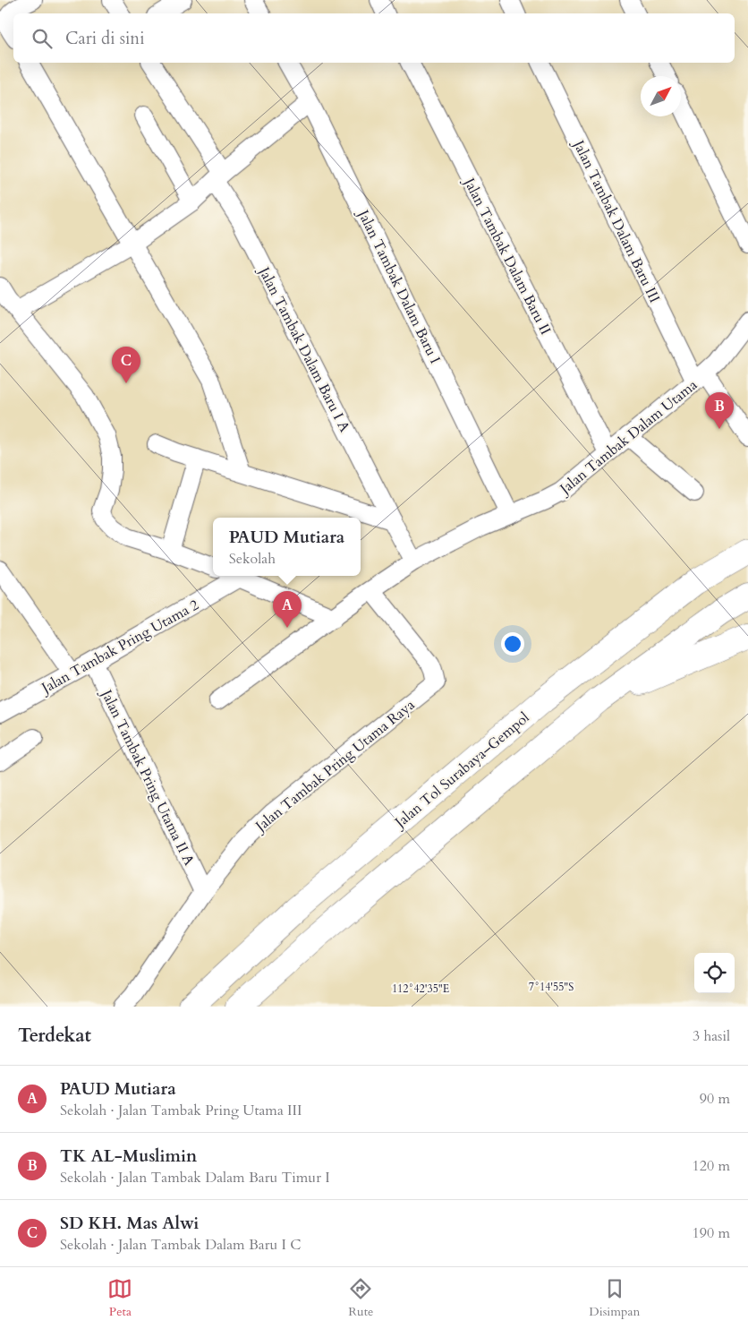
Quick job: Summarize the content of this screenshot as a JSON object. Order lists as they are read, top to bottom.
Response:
{
  "streets": {
    "highway": ["Jalan Tol Surabaya–Gempol"],
    "street": [
      "Jalan Tambak Dalam Baru III",
      "Jalan Tambak Dalam Baru II",
      "Jalan Tambak Dalam Baru I",
      "Jalan Tambak Dalam Baru I A",
      "Jalan Tambak Dalam Utama",
      "Jalan Tambak Pring Utama 2",
      "Jalan Tambak Pring Utama Raya",
      "Jalan Tambak Pring Utama II A"
    ]
  },
  "crossings": [
    ["Jalan Tambak Dalam Baru III", "Jalan Tambak Dalam Utama"],
    ["Jalan Tambak Dalam Baru II", "Jalan Tambak Dalam Utama"],
    ["Jalan Tambak Dalam Baru I", "Jalan Tambak Dalam Utama"],
    ["Jalan Tambak Dalam Baru I A", "Jalan Tambak Dalam Utama"],
    ["Jalan Tambak Dalam Utama", "Jalan Tambak Pring Utama Raya"],
    ["Jalan Tambak Pring Utama 2", "Jalan Tambak Pring Utama II A"],
    ["Jalan Tambak Pring Utama Raya", "Jalan Tambak Pring Utama II A"]
  ],
  "north": "top right",
  "page": {
    "search": "Cari di sini",
    "pins": ["C", "B", "A"],
    "popup": ["PAUD Mutiara", "Sekolah"],
    "heading": ["Terdekat", "3 hasil"],
    "list": [
      {
        "mark": "A",
        "name": "PAUD Mutiara",
        "note": "Sekolah · Jalan Tambak Pring Utama III",
        "value": "90 m"
      },
      {
        "mark": "B",
        "name": "TK AL-Muslimin",
        "note": "Sekolah · Jalan Tambak Dalam Baru Timur I",
        "value": "120 m"
      },
      {
        "mark": "C",
        "name": "SD KH. Mas Alwi",
        "note": "Sekolah · Jalan Tambak Dalam Baru I C",
        "value": "190 m"
      }
    ],
    "nav": ["Peta", "Rute", "Disimpan"]
  },
  "coordinates": ["7°14'55\"S", "112°42'35\"E"]
}
